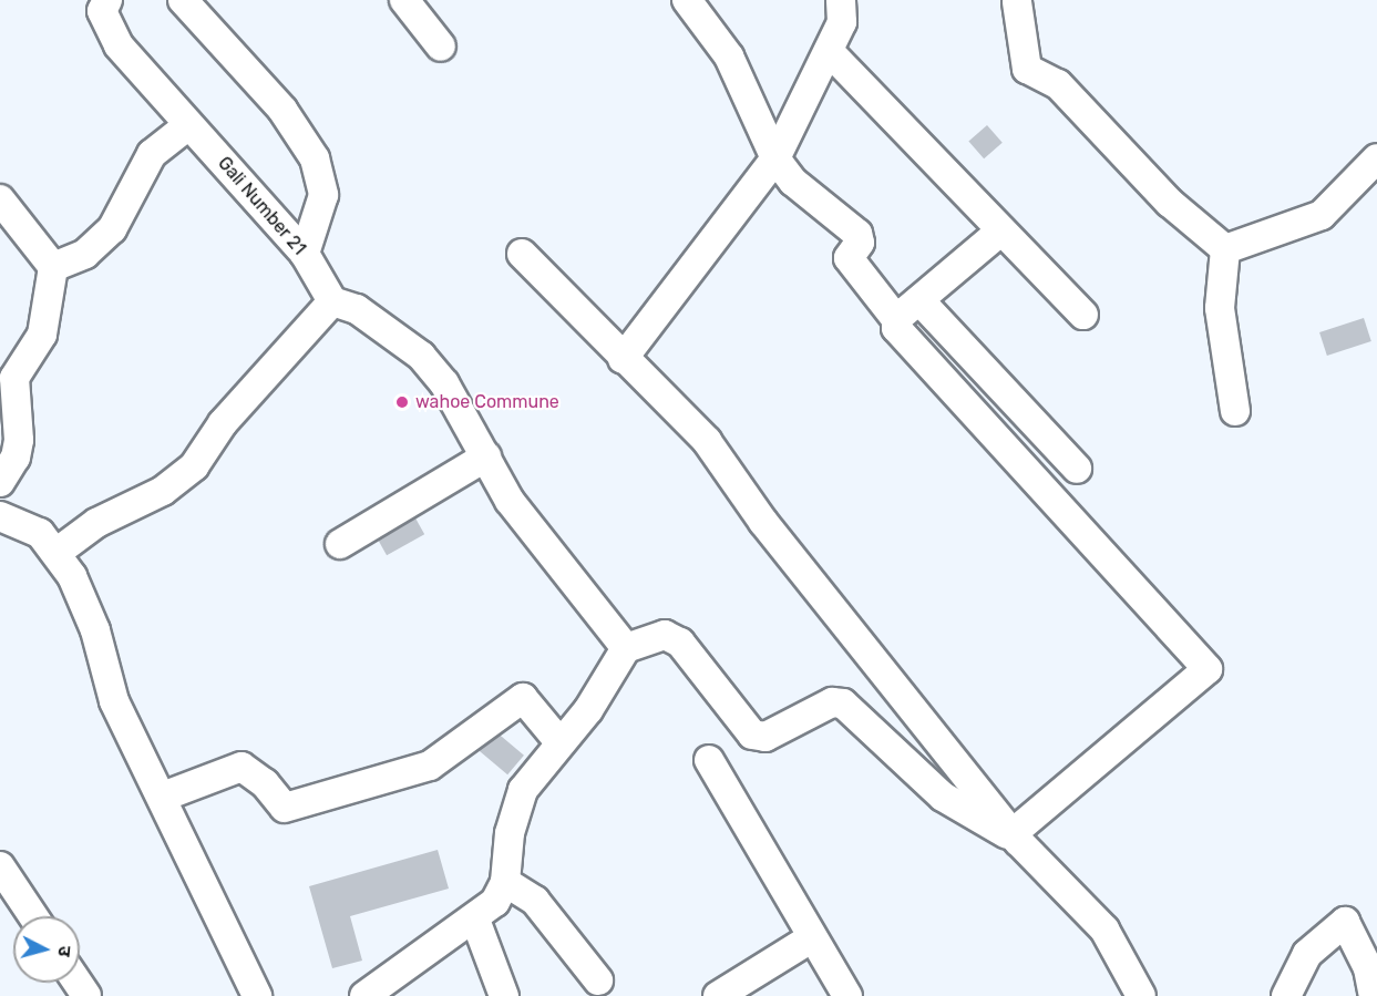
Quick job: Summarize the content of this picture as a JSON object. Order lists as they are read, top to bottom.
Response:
{
  "streets": {
    "street": ["Gali Number 21"]
  },
  "places": ["wahoe Commune"],
  "north": "right"
}
